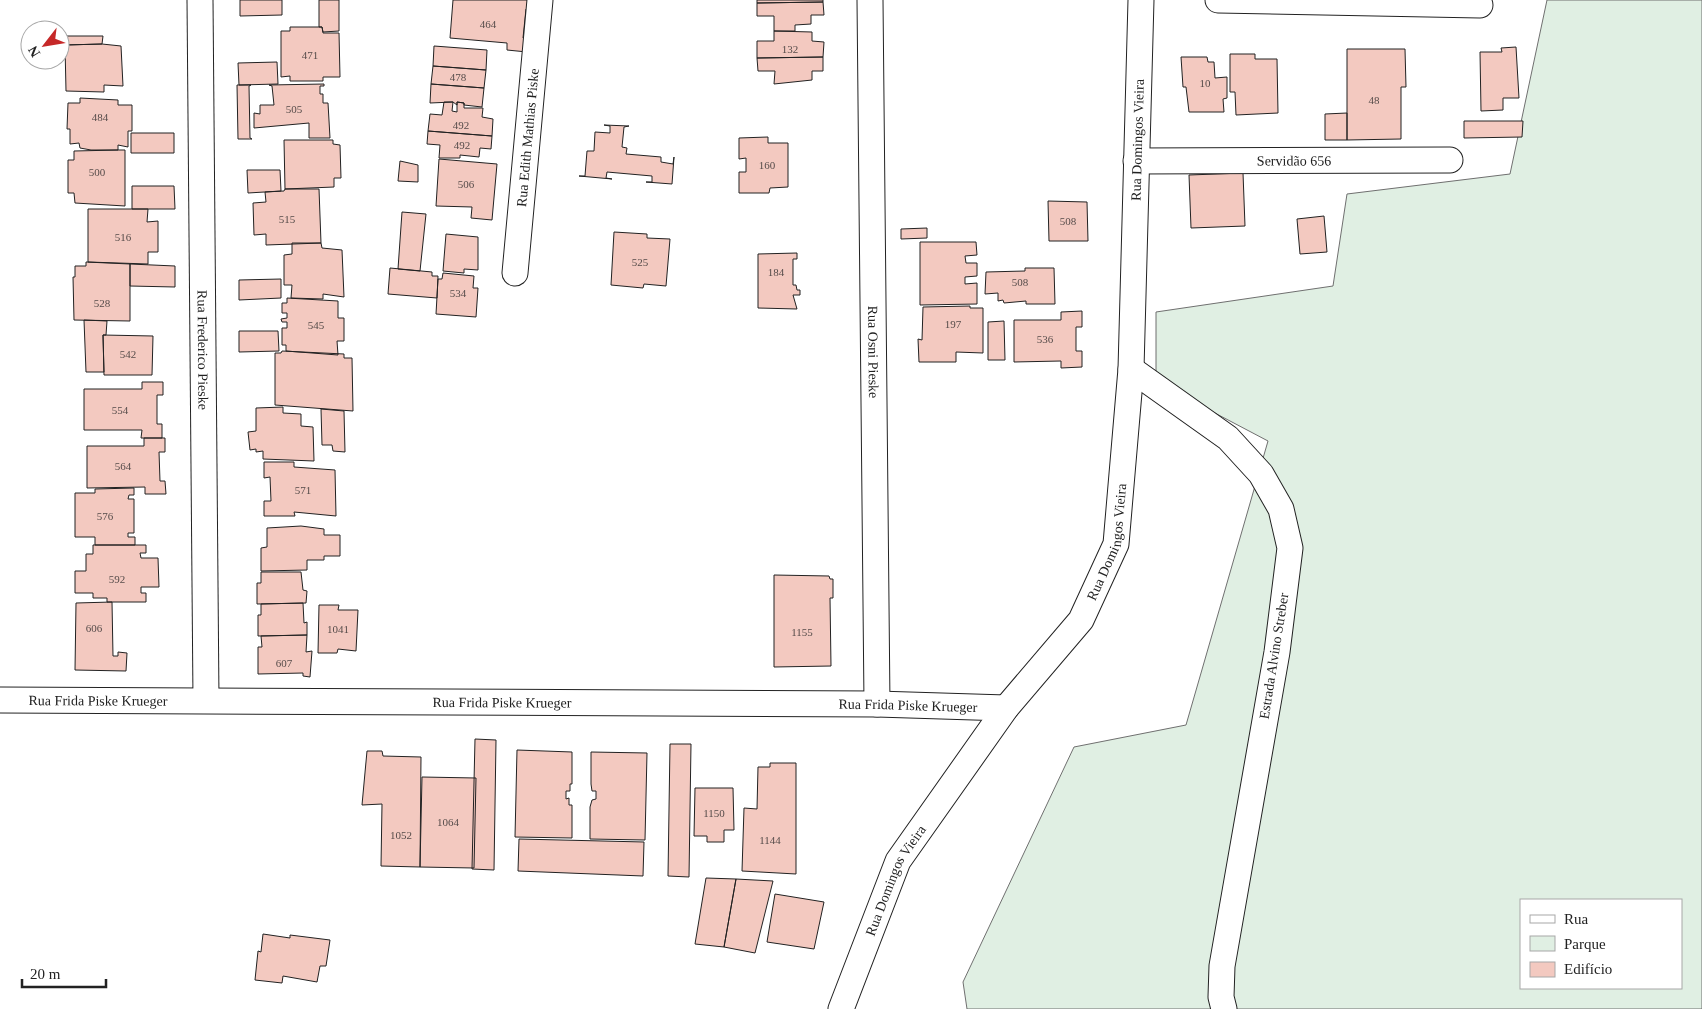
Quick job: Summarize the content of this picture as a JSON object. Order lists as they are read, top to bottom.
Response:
{
  "streets": {
    "street": [
      "Rua Edith Mathias Piske",
      "Rua Domingos Vieira",
      "Servidão 656",
      "Rua Frederico Pieske",
      "Rua Osni Pieske",
      "Estrada Alvino Streber",
      "Rua Frida Piske Krueger"
    ]
  },
  "crossings": [
    ["Rua Domingos Vieira", "Servidão 656"],
    ["Rua Domingos Vieira", "Estrada Alvino Streber"],
    ["Rua Domingos Vieira", "Rua Frida Piske Krueger"],
    ["Rua Frederico Pieske", "Rua Frida Piske Krueger"],
    ["Rua Osni Pieske", "Rua Frida Piske Krueger"]
  ],
  "house_numbers": [
    "464",
    "132",
    "471",
    "478",
    "10",
    "48",
    "505",
    "484",
    "492",
    "492",
    "160",
    "500",
    "506",
    "515",
    "508",
    "516",
    "525",
    "184",
    "508",
    "534",
    "528",
    "197",
    "545",
    "536",
    "542",
    "554",
    "564",
    "571",
    "576",
    "592",
    "606",
    "1041",
    "1155",
    "607",
    "1150",
    "1064",
    "1052",
    "1144"
  ],
  "legend": ["Rua", "Parque", "Edifício"],
  "scale_bar": "20 m",
  "north": "bottom left"
}
